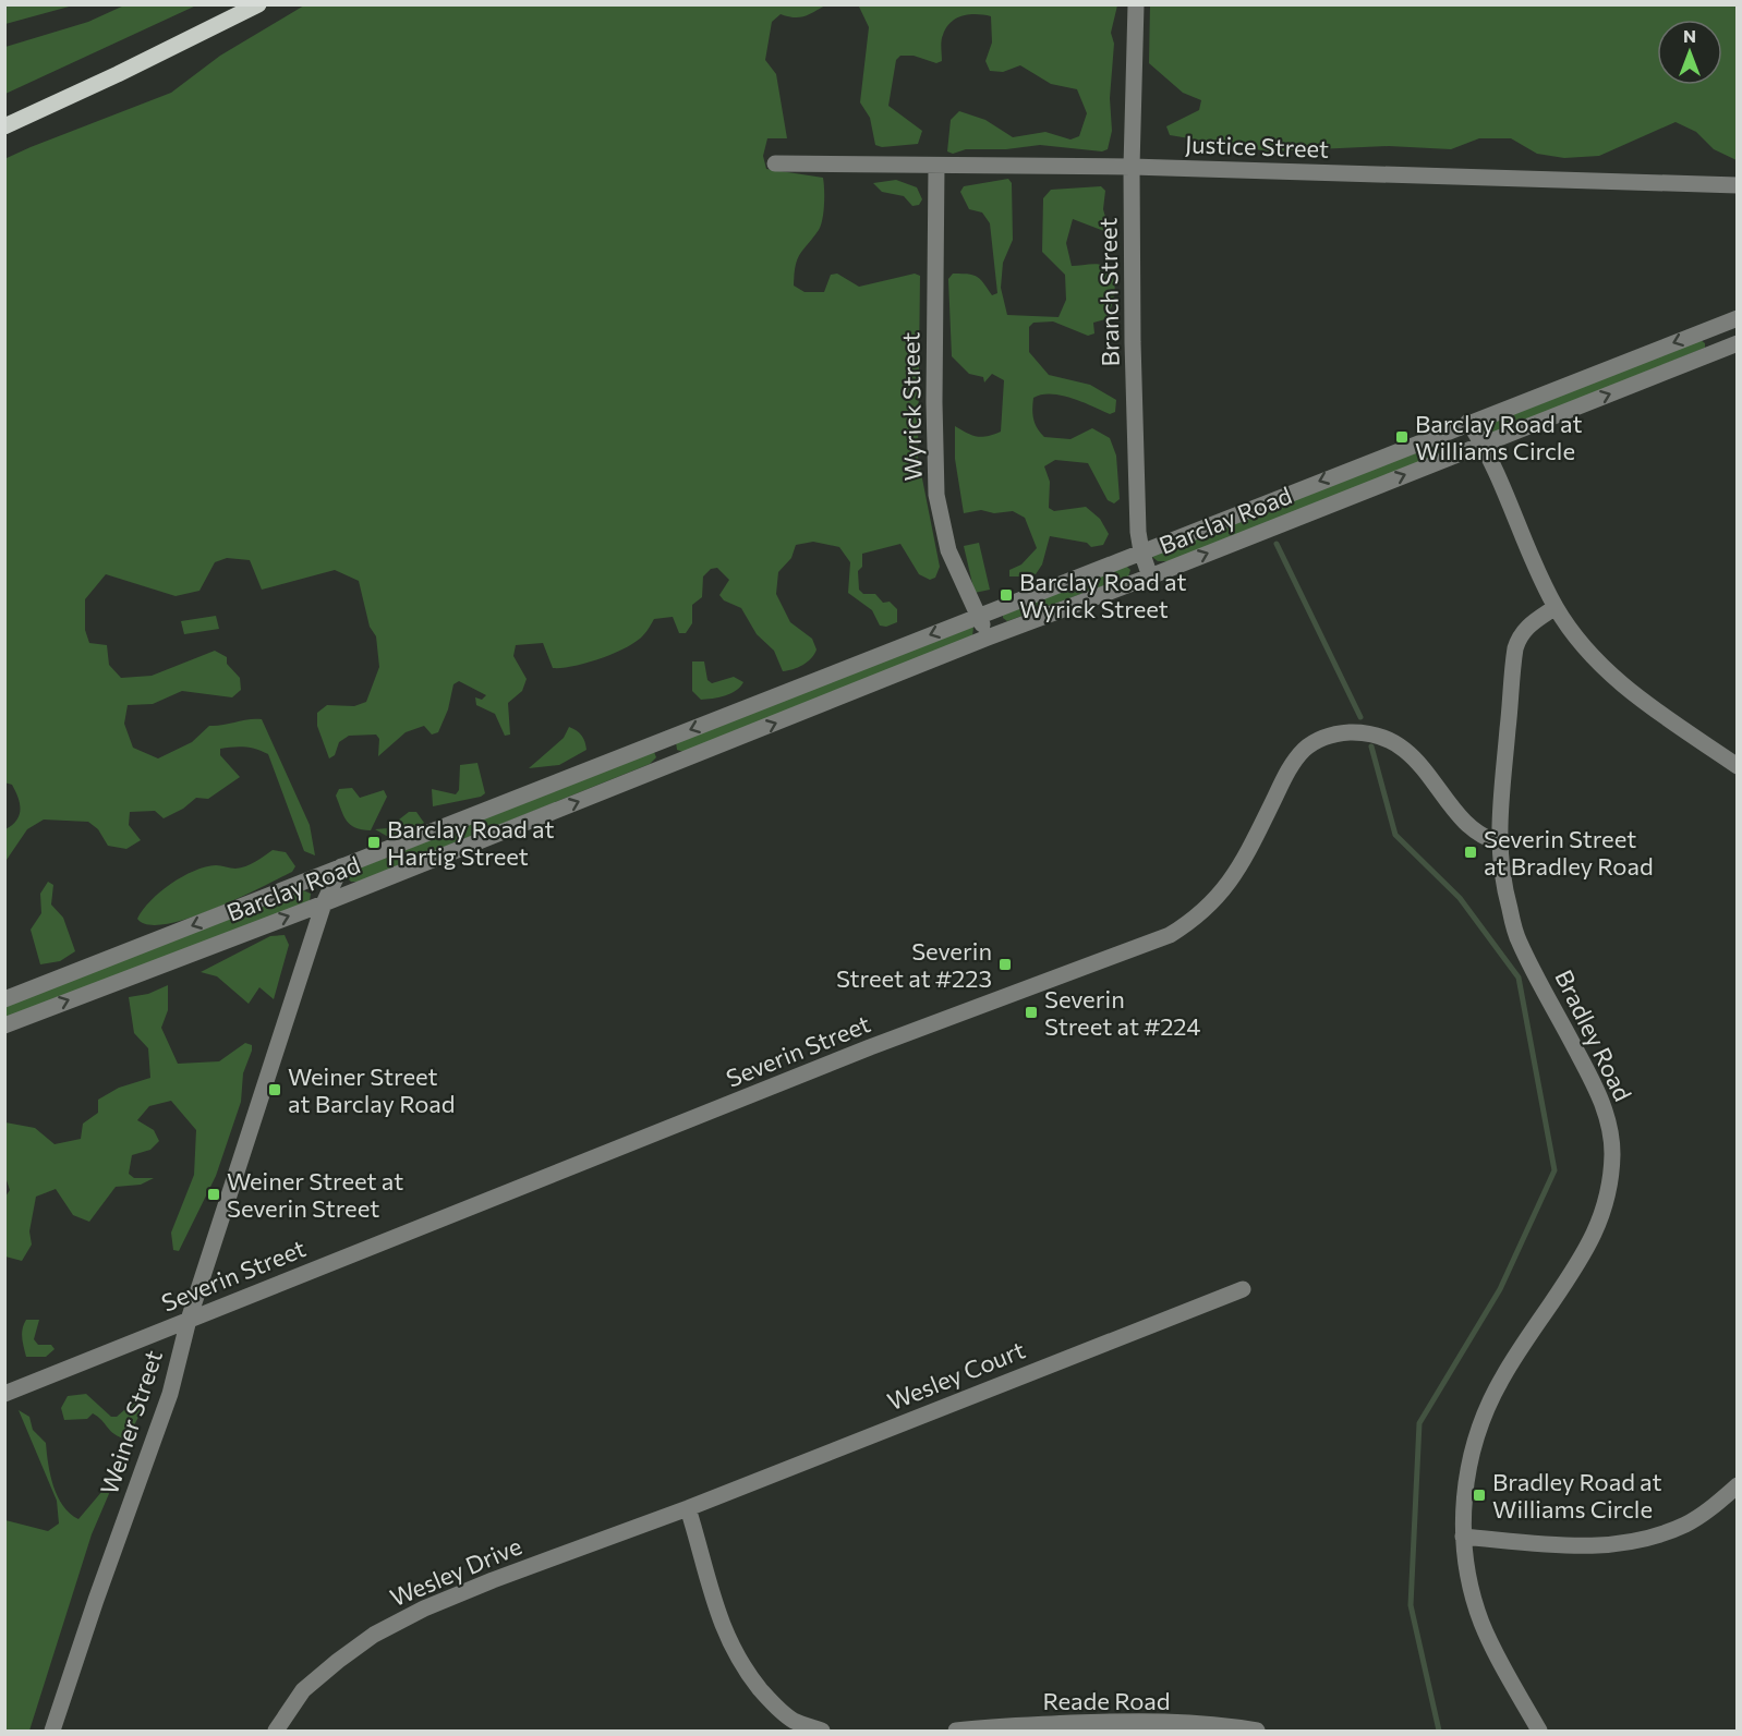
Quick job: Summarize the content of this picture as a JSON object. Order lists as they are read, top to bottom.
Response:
{
  "streets": {
    "street": [
      "Justice Street",
      "Branch Street",
      "Wyrick Street",
      "Barclay Road",
      "Bradley Road",
      "Severin Street",
      "Wesley Court",
      "Weiner Street",
      "Wesley Drive",
      "Reade Road"
    ]
  },
  "crossings": [
    ["Justice Street", "Branch Street"],
    ["Justice Street", "Wyrick Street"],
    ["Branch Street", "Barclay Road"],
    ["Wyrick Street", "Barclay Road"],
    ["Barclay Road", "Weiner Street"],
    ["Bradley Road", "Severin Street"],
    ["Severin Street", "Weiner Street"],
    ["Wesley Court", "Wesley Drive"]
  ],
  "places": {
    "transit": [
      "Barclay Road at Williams Circle",
      "Barclay Road at Wyrick Street",
      "Barclay Road at Hartig Street",
      "Severin Street at Bradley Road",
      "Severin Street at #223",
      "Severin Street at #224",
      "Weiner Street at Barclay Road",
      "Weiner Street at Severin Street",
      "Bradley Road at Williams Circle"
    ]
  },
  "north": "top"
}
